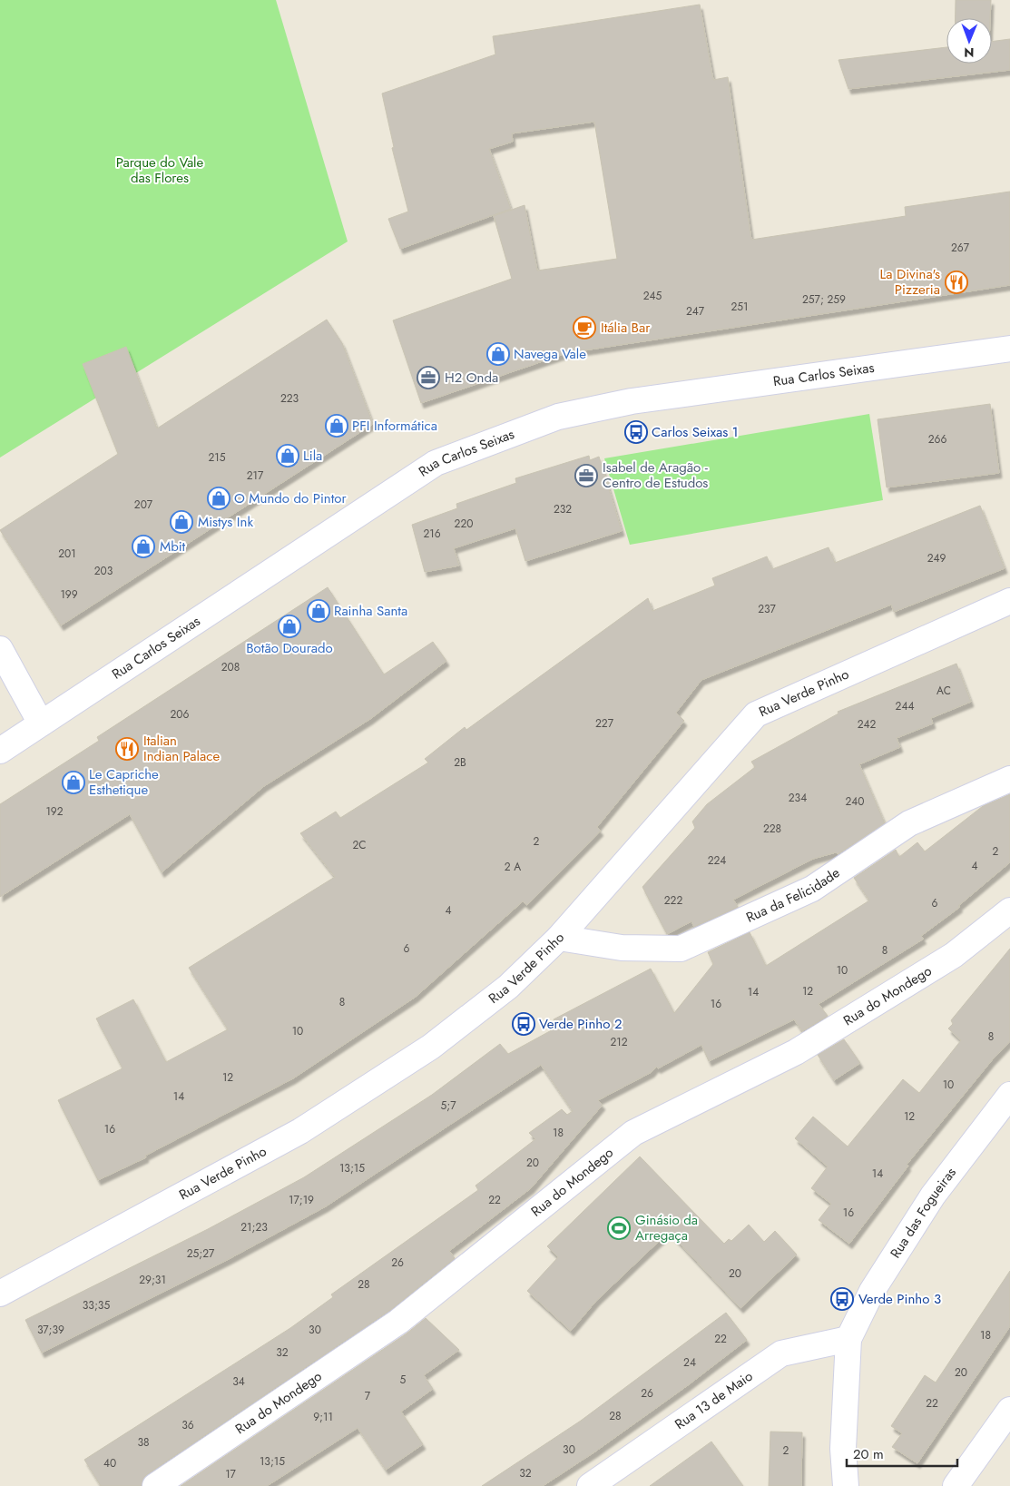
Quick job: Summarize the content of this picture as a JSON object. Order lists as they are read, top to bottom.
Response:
{
  "streets": {
    "street": [
      "Rua Carlos Seixas",
      "Rua Verde Pinho",
      "Rua da Felicidade",
      "Rua do Mondego",
      "Rua das Fogueiras",
      "Rua 13 de Maio"
    ]
  },
  "crossings": [
    ["Rua Verde Pinho", "Rua da Felicidade"],
    ["Rua das Fogueiras", "Rua 13 de Maio"]
  ],
  "parks": ["Parque do Vale das Flores"],
  "places": {
    "restaurant": ["La Divina's Pizzeria", "Italian Indian Palace"],
    "cafe": ["Itália Bar"],
    "shop": [
      "Navega Vale",
      "PFI Informática",
      "Lila",
      "O Mundo do Pintor",
      "Mistys Ink",
      "Mbit",
      "Rainha Santa",
      "Botão Dourado",
      "Le Capriche Esthetique"
    ],
    "office": ["H2 Onda", "Isabel de Aragão - Centro de Estudos"],
    "bus stop": ["Carlos Seixas 1", "Verde Pinho 2", "Verde Pinho 3"],
    "sports": ["Ginásio da Arregaça"]
  },
  "house_numbers": [
    "267",
    "245",
    "257; 259",
    "251",
    "247",
    "223",
    "266",
    "215",
    "217",
    "207",
    "232",
    "220",
    "216",
    "201",
    "249",
    "203",
    "199",
    "237",
    "208",
    "AC",
    "244",
    "206",
    "227",
    "242",
    "2B",
    "234",
    "240",
    "192",
    "228",
    "2",
    "2C",
    "2",
    "224",
    "4",
    "2 A",
    "222",
    "6",
    "4",
    "6",
    "8",
    "10",
    "12",
    "14",
    "8",
    "16",
    "10",
    "8",
    "212",
    "12",
    "10",
    "14",
    "5;7",
    "12",
    "16",
    "18",
    "20",
    "13;15",
    "14",
    "17;19",
    "22",
    "16",
    "21;23",
    "25;27",
    "26",
    "20",
    "29;31",
    "28",
    "33;35",
    "37;39",
    "30",
    "18",
    "22",
    "32",
    "24",
    "20",
    "5",
    "34",
    "26",
    "7",
    "22",
    "28",
    "9;11",
    "36",
    "38",
    "30",
    "2",
    "13;15",
    "40",
    "32",
    "17"
  ],
  "scale_bar": "20 m",
  "north": "bottom"
}
